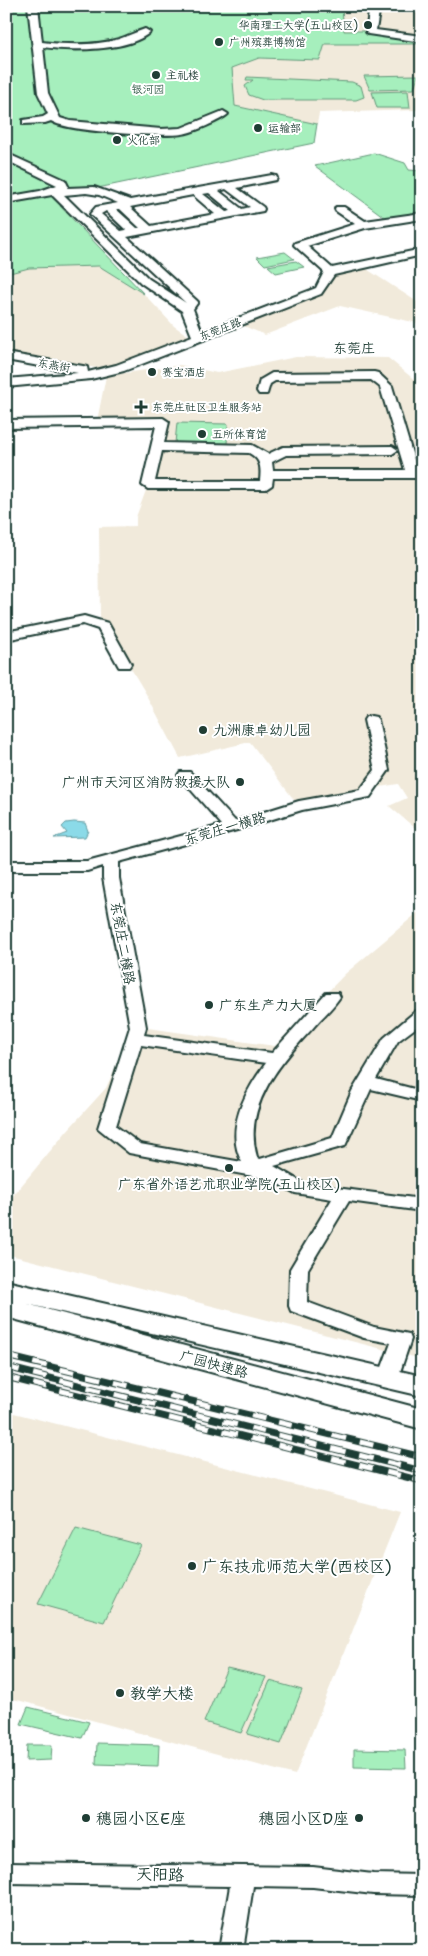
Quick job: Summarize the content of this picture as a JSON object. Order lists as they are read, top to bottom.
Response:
{
  "streets": {
    "highway": ["广园快速路"],
    "street": [
      "东莞庄路",
      "东燕街",
      "东莞庄一横路",
      "东莞庄二横路",
      "天阳路"
    ]
  },
  "crossings": [
    ["东莞庄路", "东燕街"],
    ["东莞庄一横路", "东莞庄二横路"]
  ],
  "districts": ["东莞庄"],
  "parks": ["银河园"],
  "places": {
    "other": [
      "华南理工大学(五山校区)",
      "广州殡葬博物馆",
      "主礼楼",
      "运输部",
      "火化部",
      "赛宝酒店",
      "五所体育馆",
      "九洲康卓幼儿园",
      "广州市天河区消防救援大队",
      "广东生产力大厦",
      "广东省外语艺术职业学院(五山校区)",
      "广东技术师范大学(西校区)",
      "教学大楼",
      "穗园小区E座",
      "穗园小区D座"
    ],
    "health": ["东莞庄社区卫生服务站"]
  }
}
